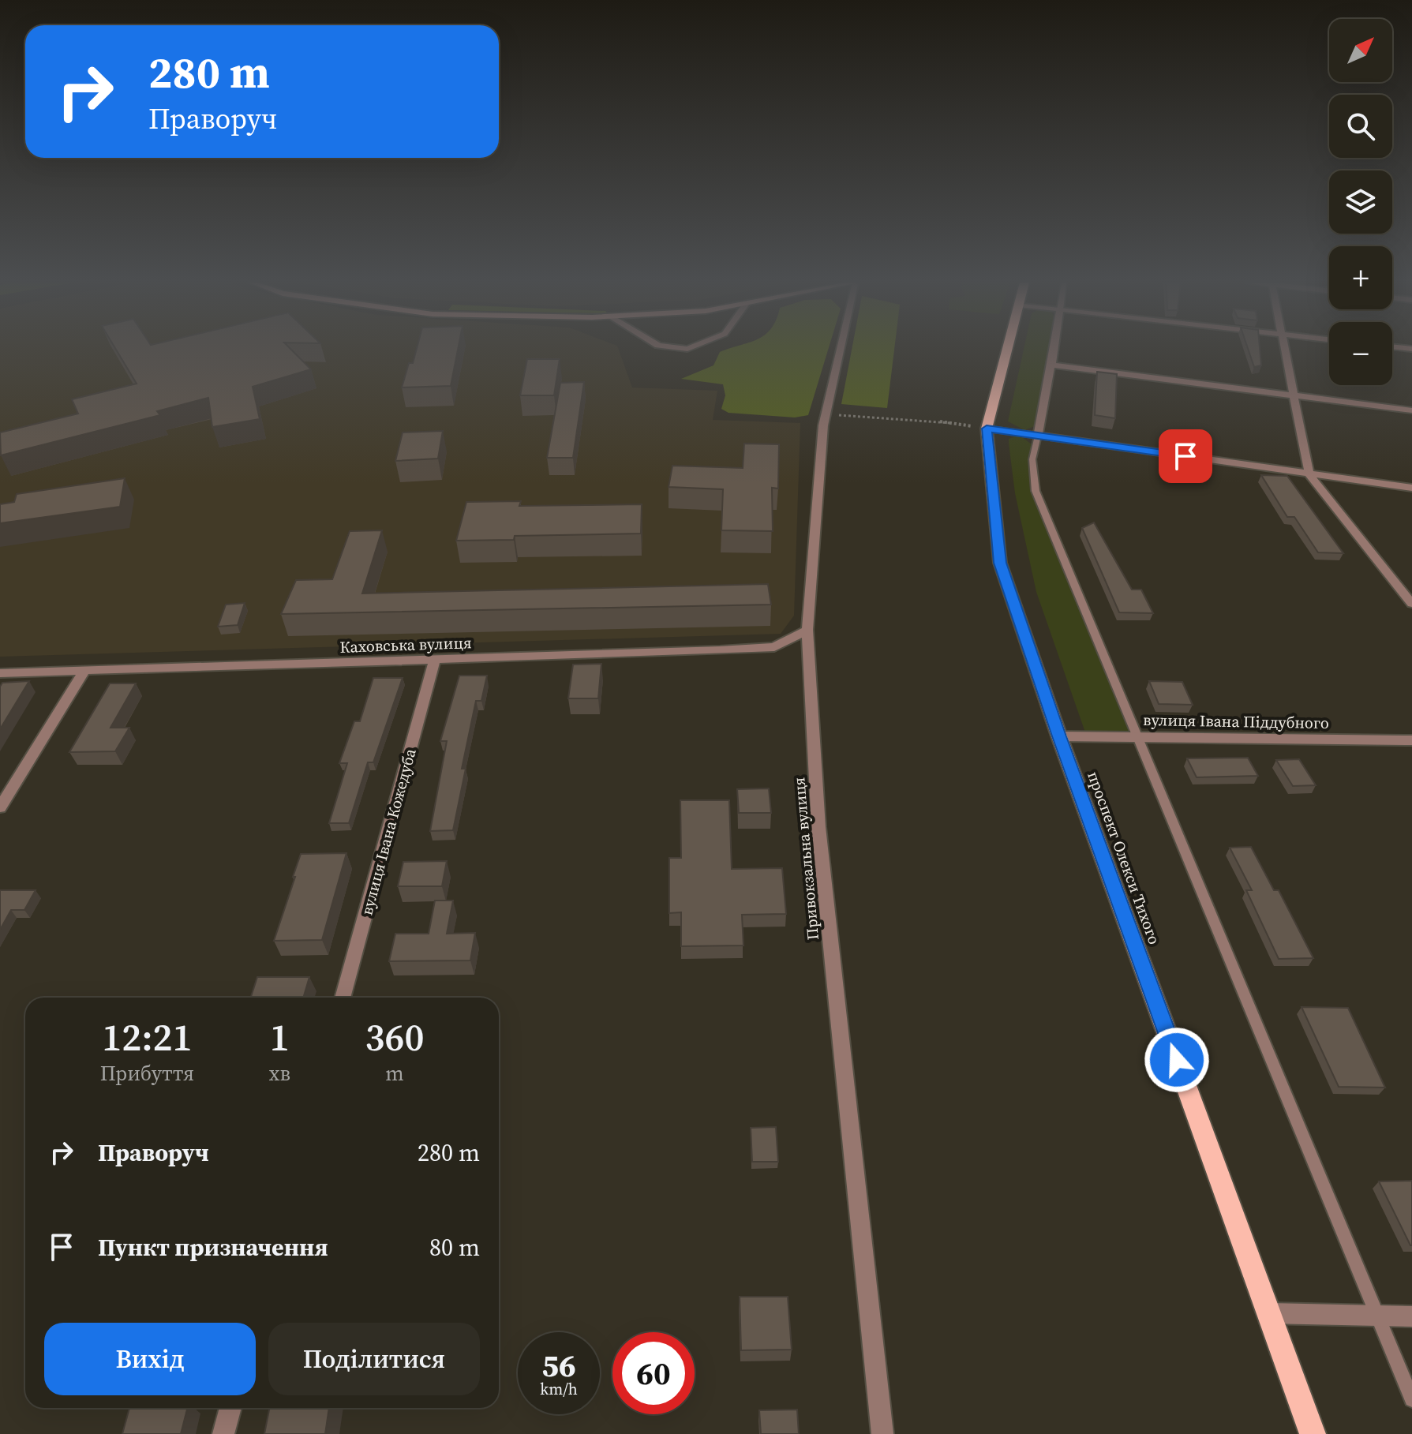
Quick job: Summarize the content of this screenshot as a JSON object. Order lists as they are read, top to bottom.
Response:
{
  "streets": {
    "main road": ["проспект Олекси Тихого"],
    "street": [
      "Каховська вулиця",
      "вулиця Івана Піддубного",
      "вулиця Івана Кожедуба",
      "Привокзальна вулиця"
    ]
  },
  "crossings": [
    ["Каховська вулиця", "вулиця Івана Кожедуба"],
    ["Каховська вулиця", "Привокзальна вулиця"],
    ["вулиця Івана Піддубного", "проспект Олекси Тихого"]
  ],
  "north": "top right",
  "page": {
    "map_buttons": ["+", "−"],
    "turn": ["280 m", "Праворуч"],
    "eta": [
      "12:21",
      "Прибуття",
      "1",
      "хв",
      "360",
      "m"
    ],
    "list": [
      {
        "name": "Праворуч",
        "value": "280 m"
      },
      {
        "name": "Пункт призначення",
        "value": "80 m"
      }
    ],
    "buttons": ["Вихід", "Поділитися"],
    "speed": "56 km/h",
    "limit": "60"
  }
}
